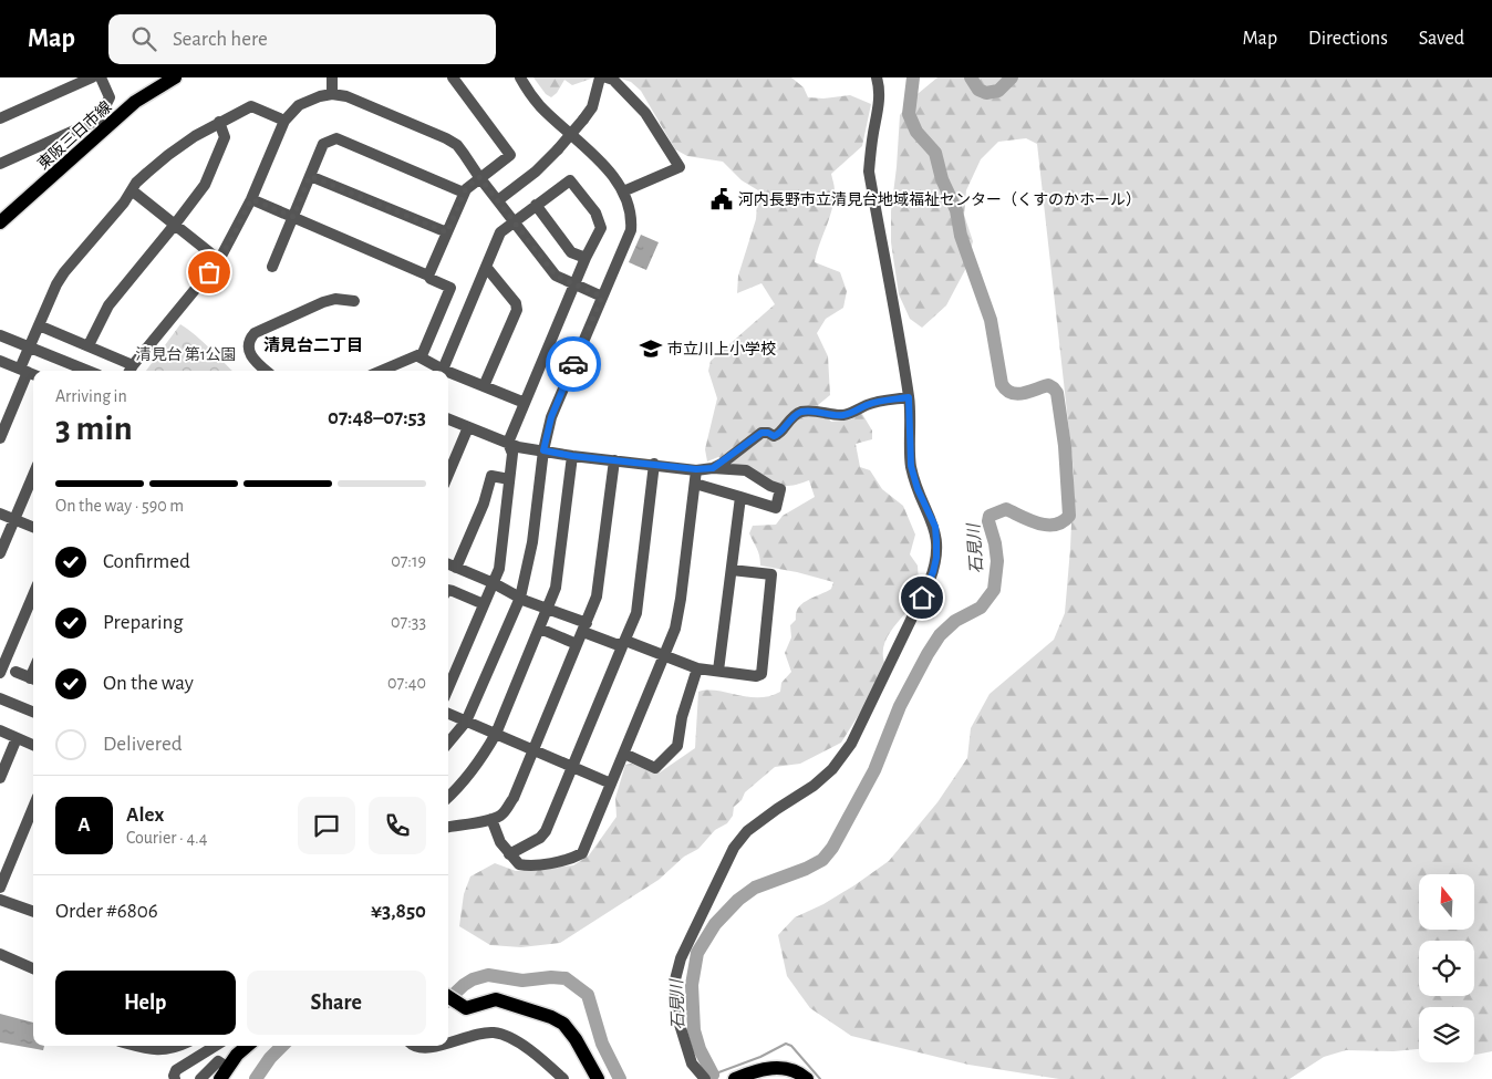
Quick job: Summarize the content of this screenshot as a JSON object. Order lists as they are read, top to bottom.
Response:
{
  "streets": {
    "main road": ["東阪三日市線"]
  },
  "districts": ["清見台二丁目"],
  "water": ["石見川"],
  "parks": ["清見台 第1公園"],
  "places": {
    "public building": ["河内長野市立清見台地域福祉センター（くすのかホール）"],
    "school or university": ["市立川上小学校"]
  },
  "north": "top",
  "page": {
    "header": "Map",
    "search": "Search here",
    "nav": ["Map", "Directions", "Saved"],
    "heading": ["3 min", "Arriving in", "07:48–07:53"],
    "panel": [
      "Alex",
      "Courier · 4.4",
      "Order #6806",
      "¥3,850"
    ],
    "bar": "On the way · 590 m",
    "list": [
      ["Confirmed", "07:19"],
      ["Preparing", "07:33"],
      ["On the way", "07:40"],
      "Delivered"
    ],
    "round": "A",
    "buttons": ["Help", "Share"]
  }
}
